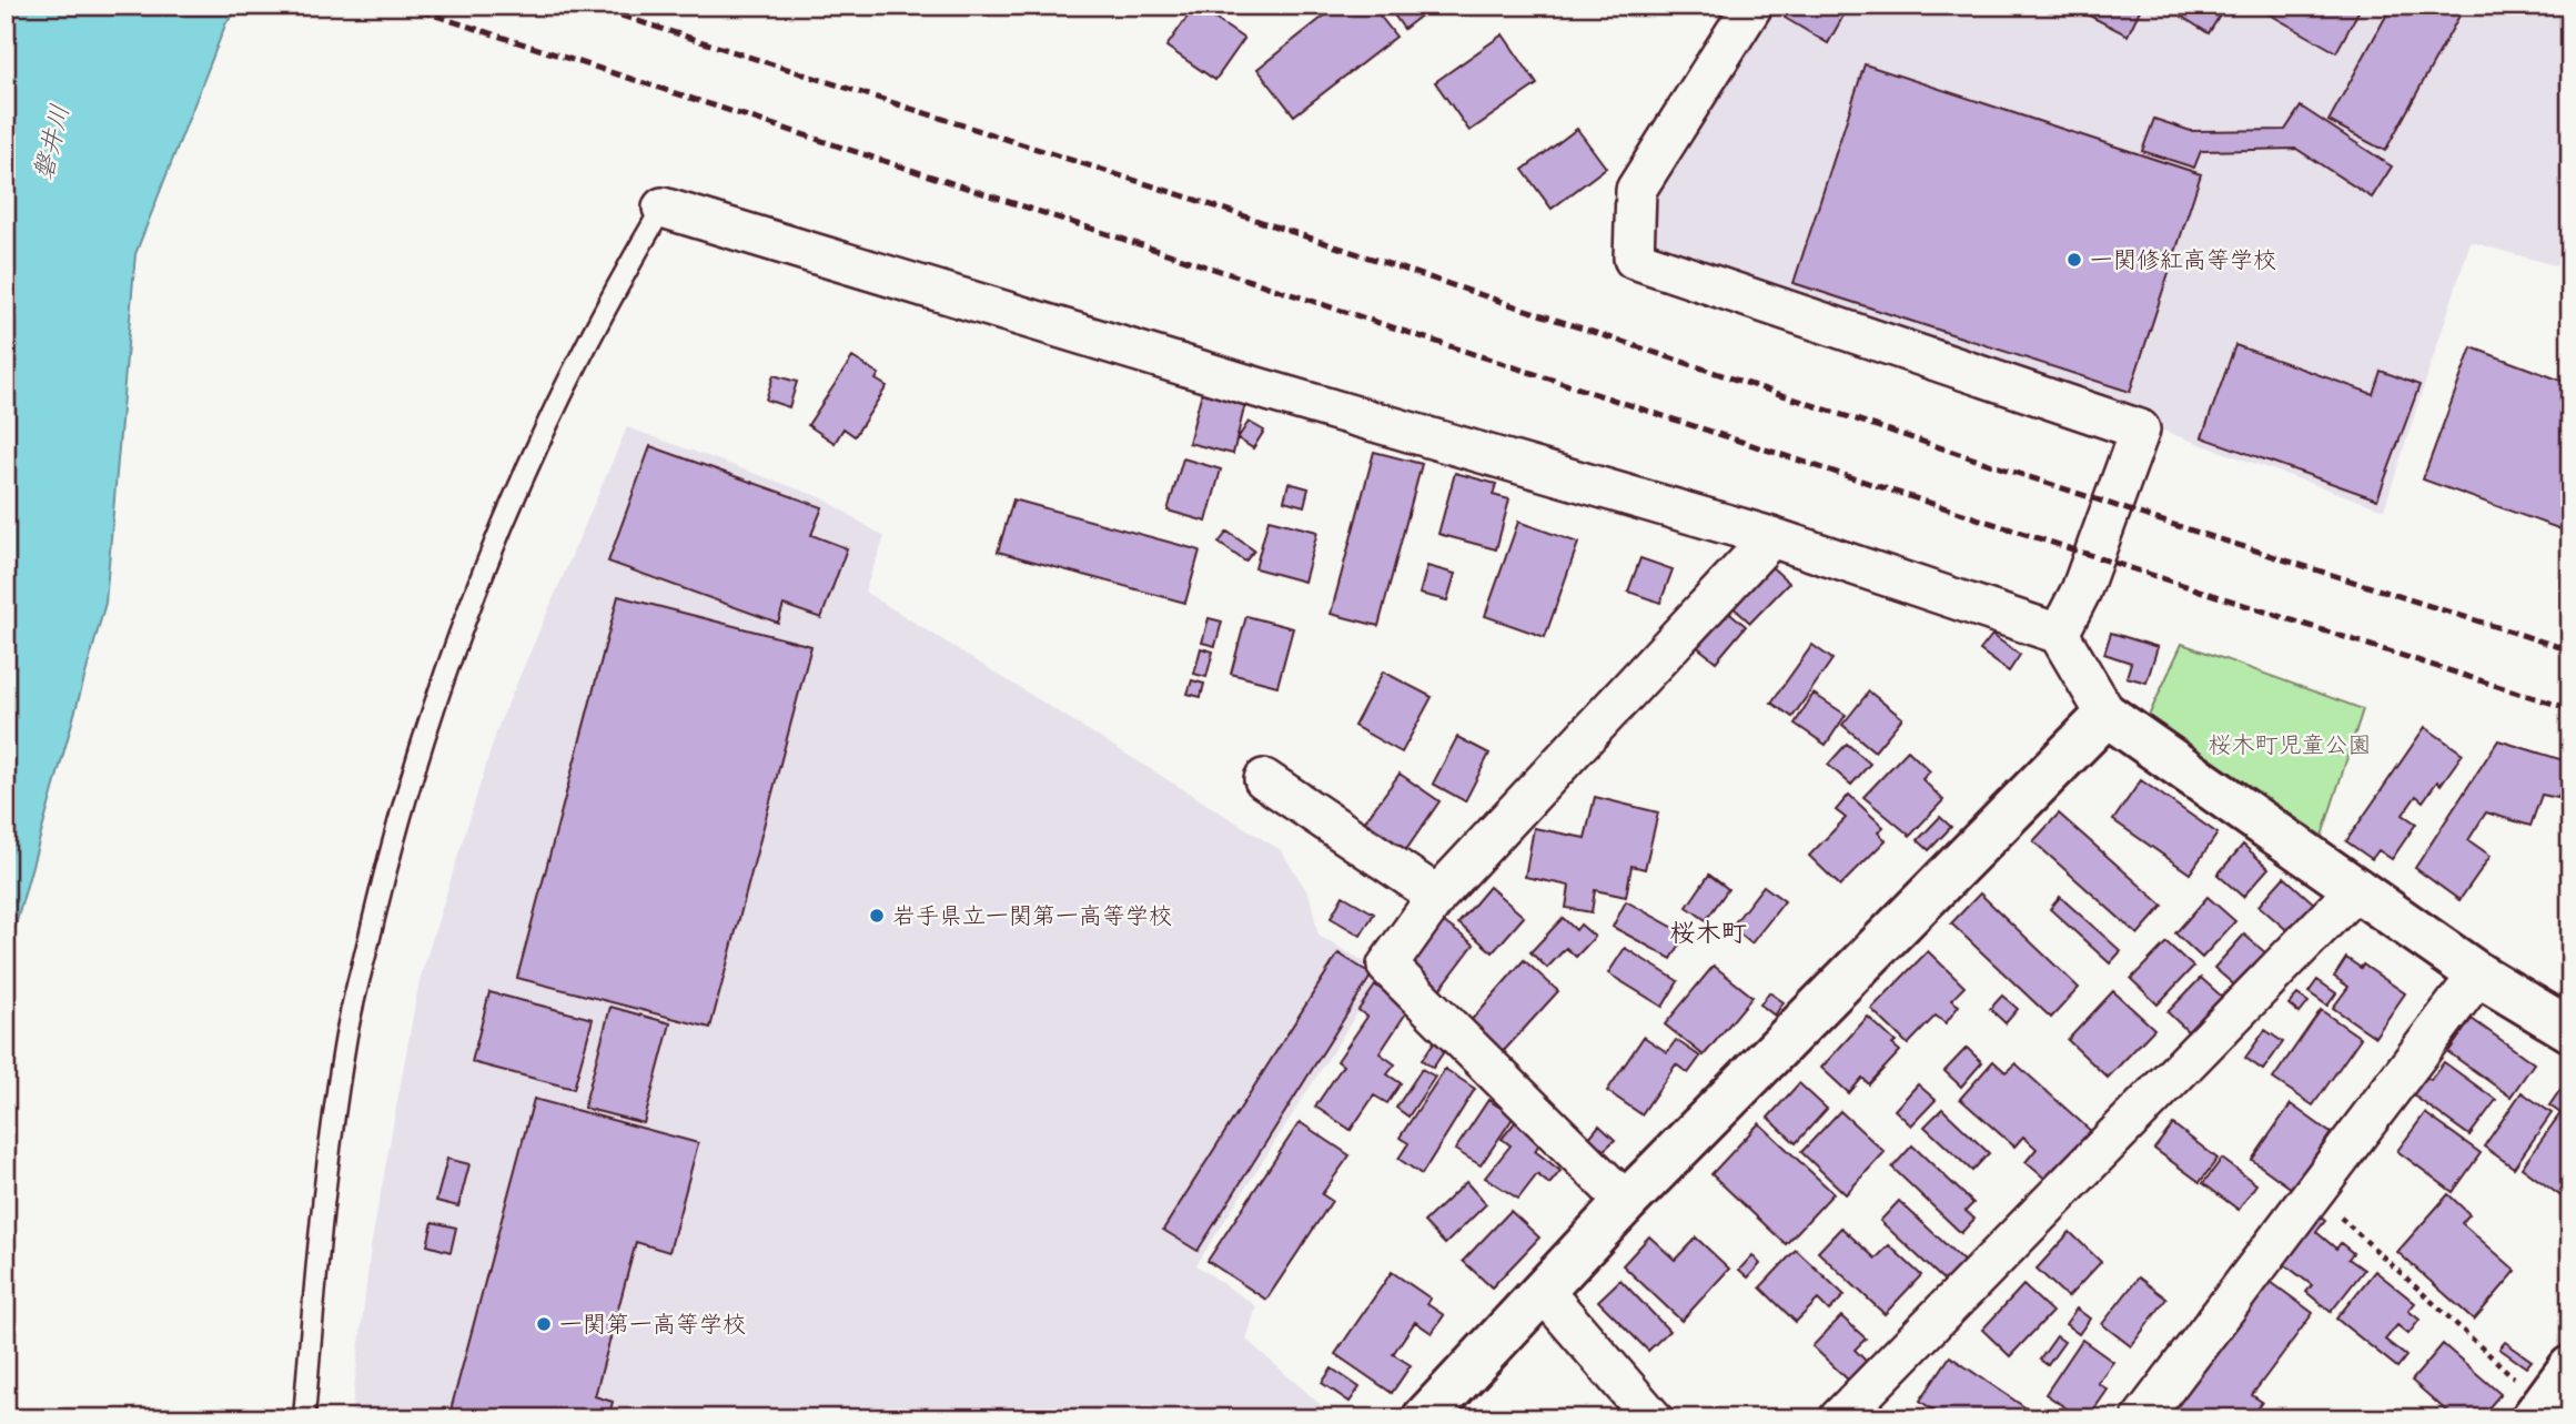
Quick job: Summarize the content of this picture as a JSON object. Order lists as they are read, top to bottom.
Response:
{
  "districts": ["桜木町"],
  "water": ["磐井川"],
  "parks": ["桜木町児童公園"],
  "places": ["一関修紅高等学校", "岩手県立一関第一高等学校", "一関第一高等学校"]
}
